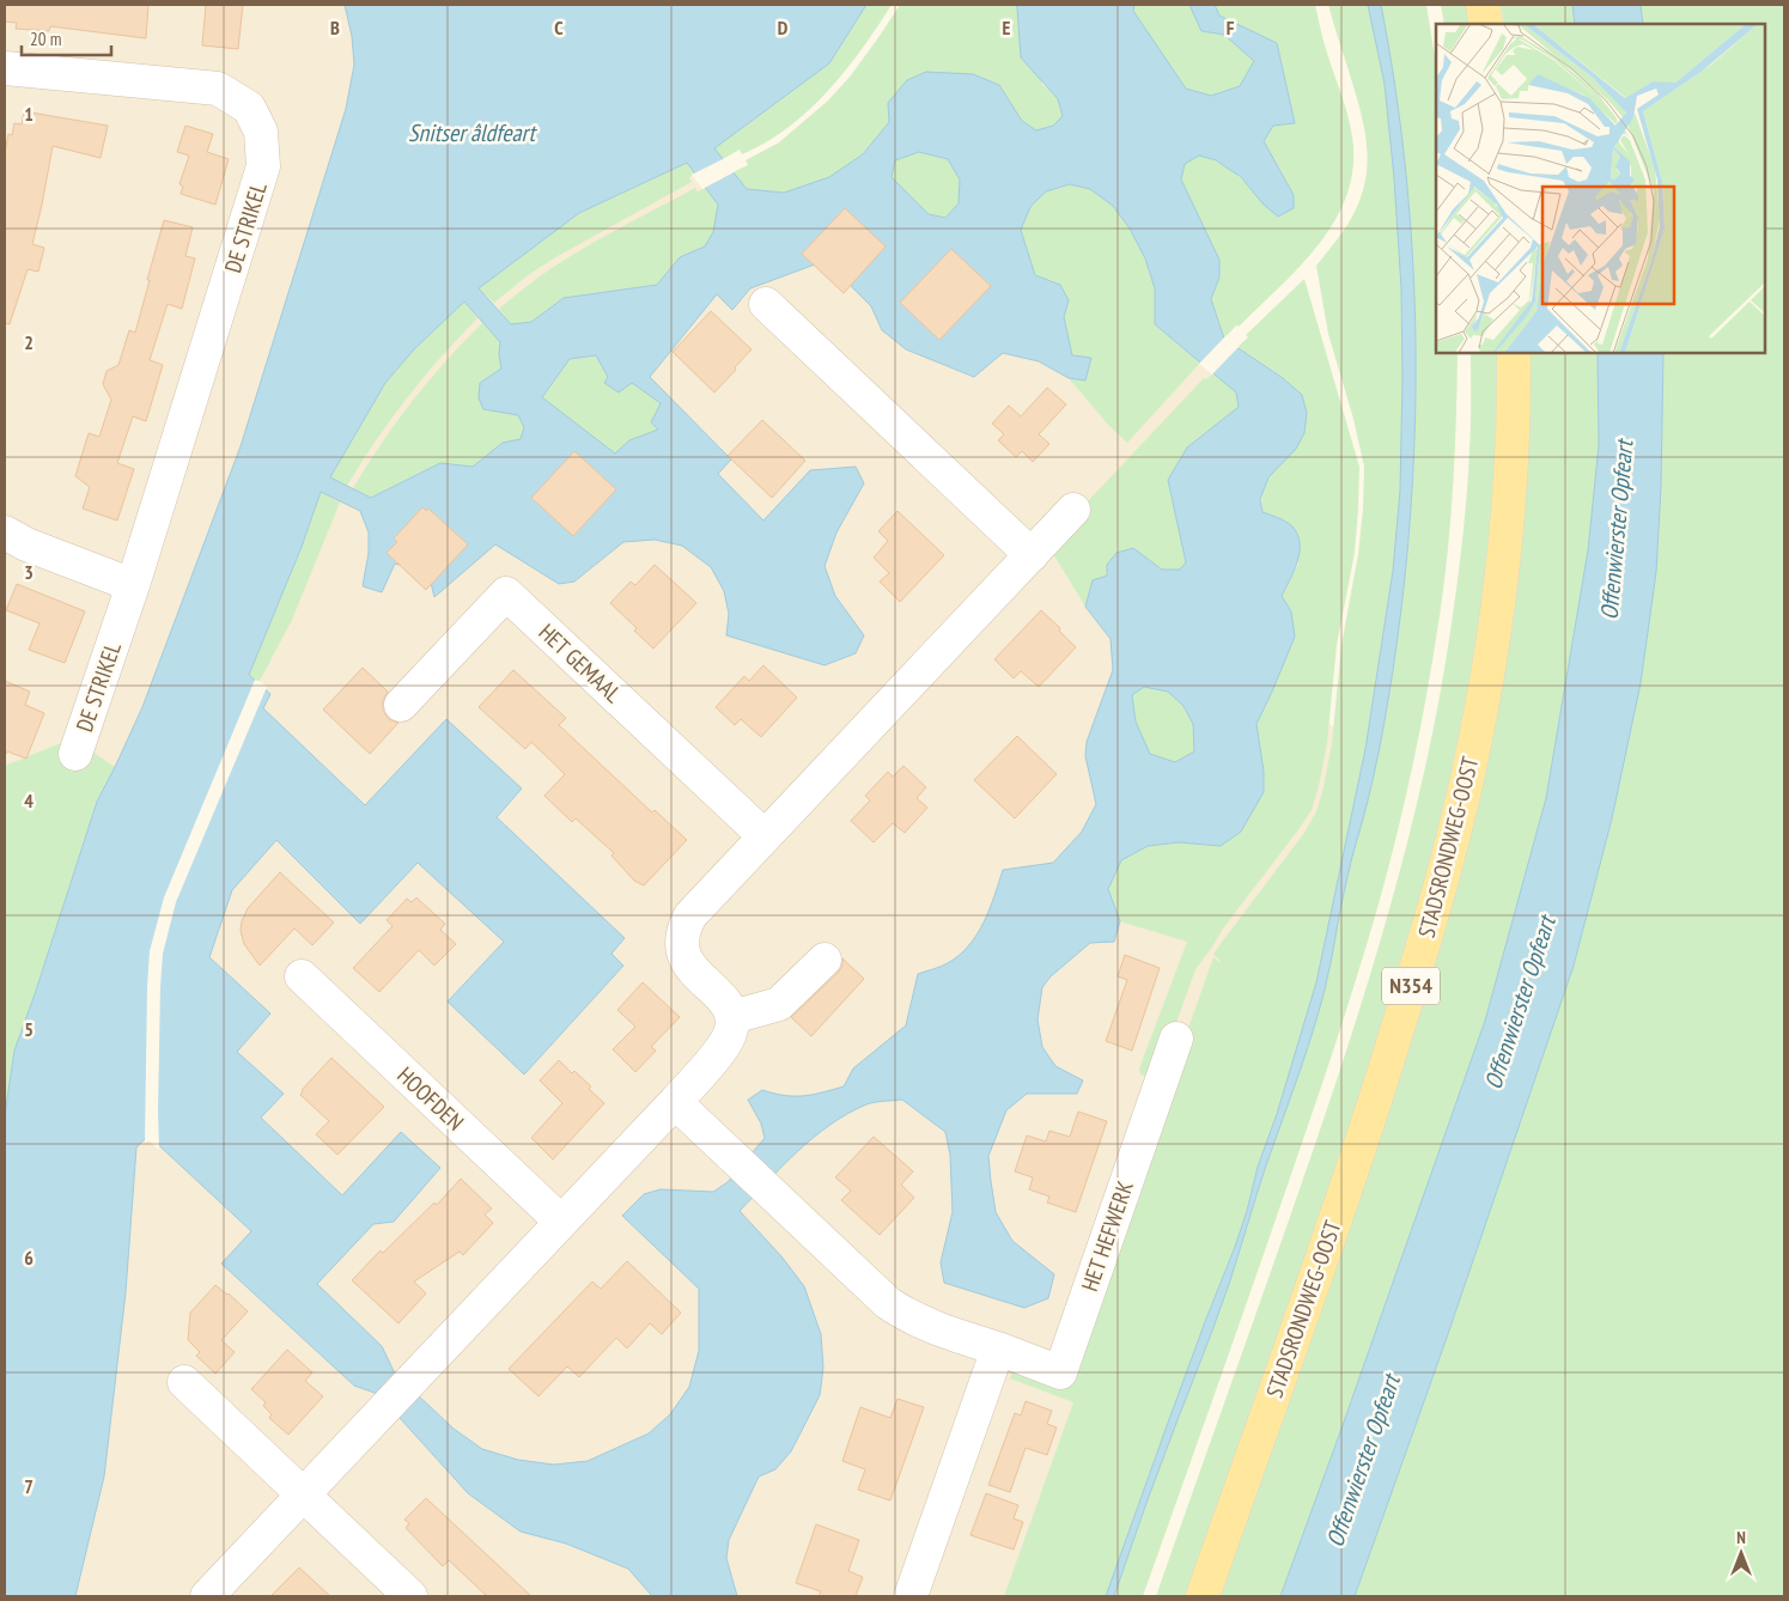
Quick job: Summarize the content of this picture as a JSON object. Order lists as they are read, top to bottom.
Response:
{
  "streets": {
    "main road": ["STADSRONDWEG-OOST", "N354"],
    "street": [
      "DE STRIKEL",
      "HET GEMAAL",
      "HOOFDEN",
      "HET HEFWERK"
    ]
  },
  "water": ["Snitser âldfeart", "Offenwierster Opfeart"],
  "scale_bar": "20 m",
  "north": "top",
  "grid": {
    "columns": [
      "B",
      "C",
      "D",
      "E",
      "F"
    ],
    "rows": [
      "1",
      "2",
      "3",
      "4",
      "5",
      "6",
      "7"
    ]
  }
}
